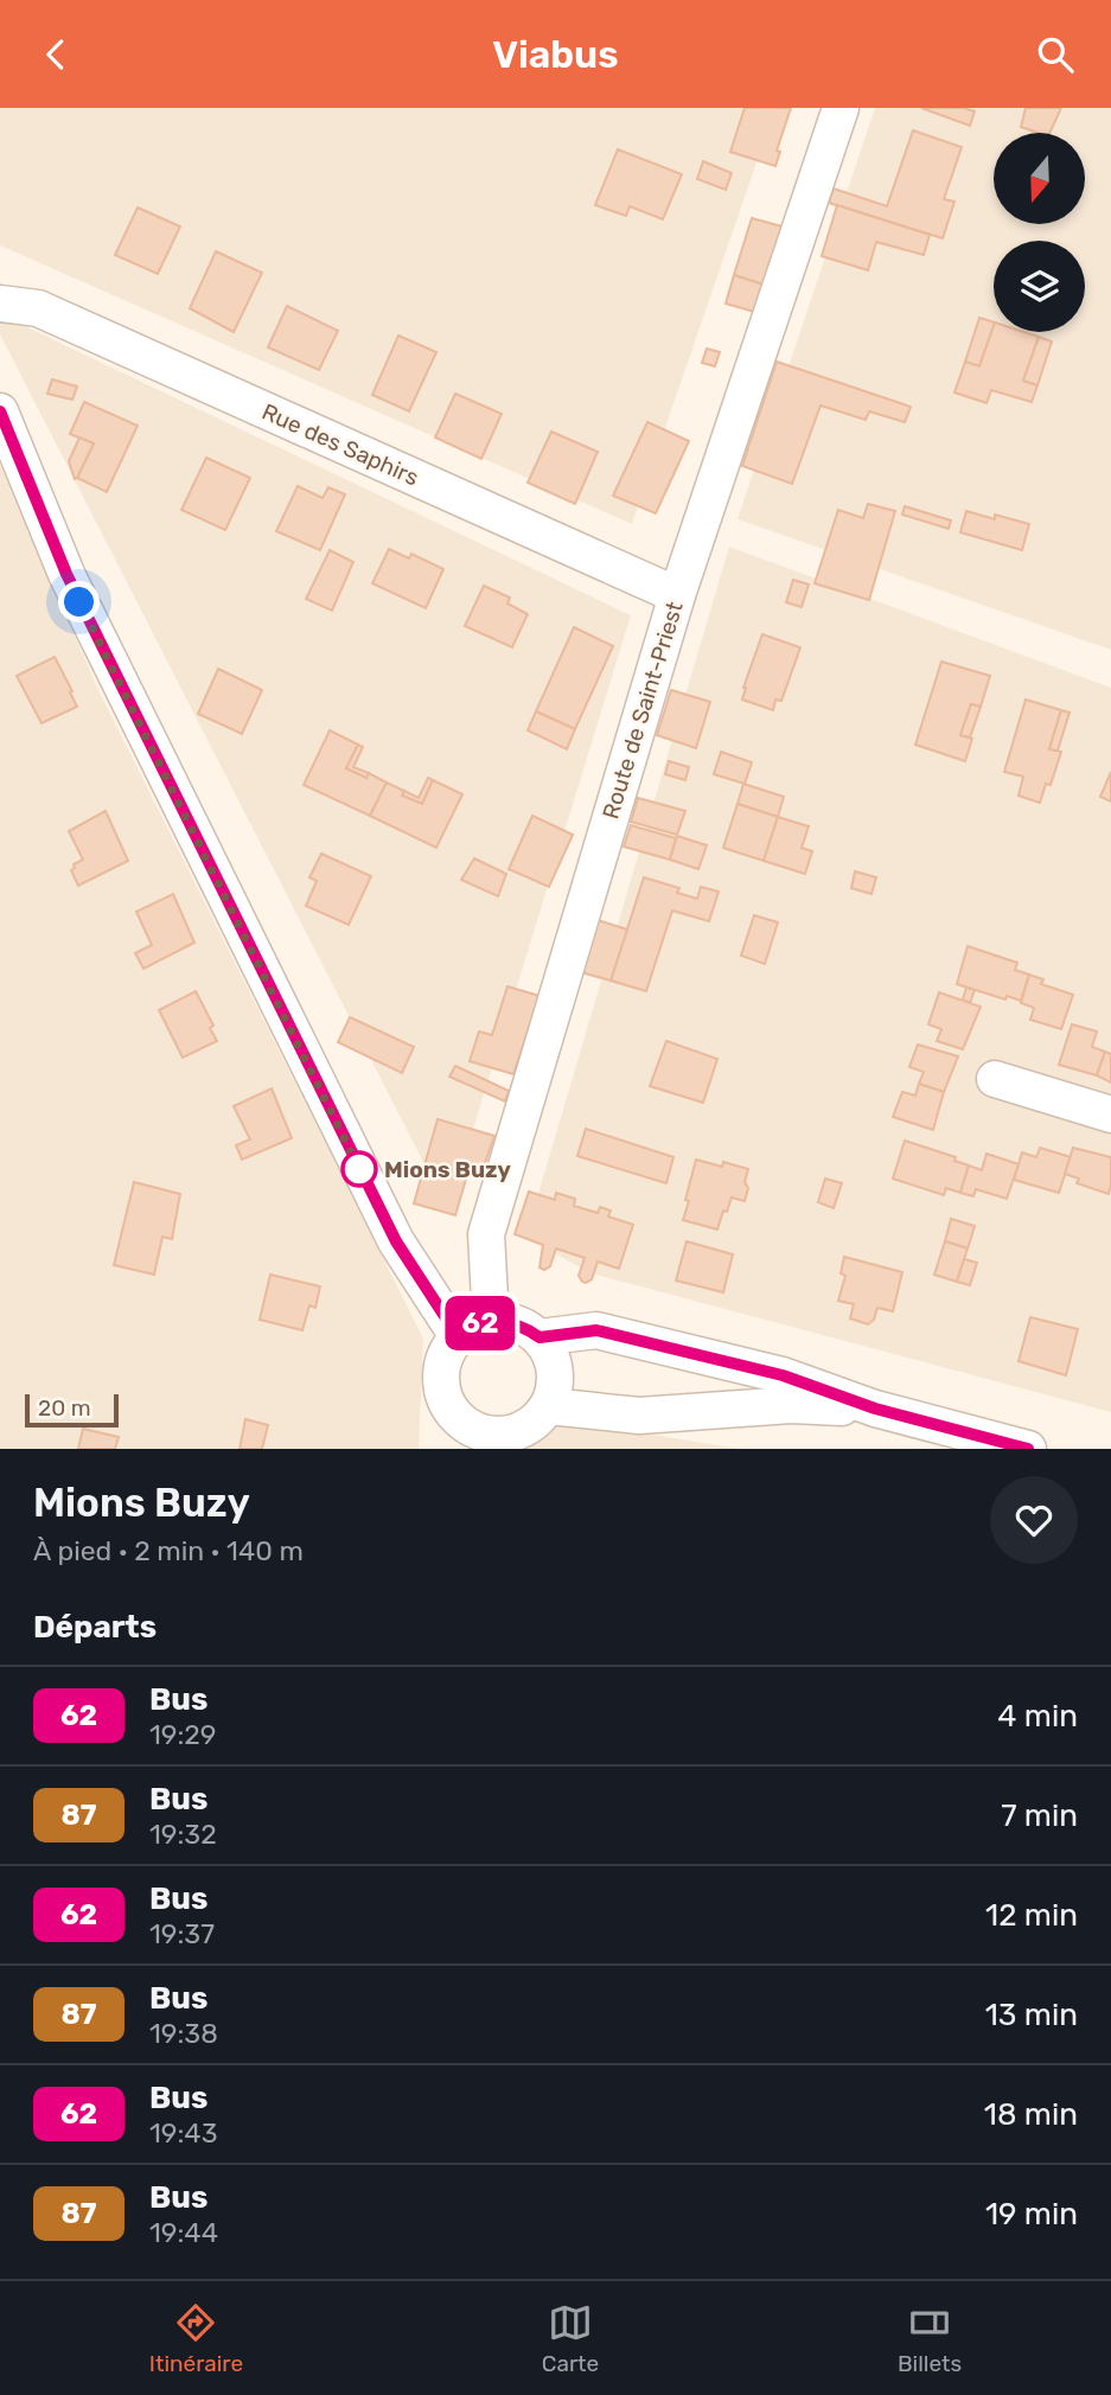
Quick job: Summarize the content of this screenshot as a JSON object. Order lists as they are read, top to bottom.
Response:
{
  "streets": {
    "street": ["Rue des Saphirs", "Route de Saint-Priest"]
  },
  "crossings": [
    ["Rue des Saphirs", "Route de Saint-Priest"]
  ],
  "places": ["Mions Buzy"],
  "lines": ["bus line 62"],
  "scale_bar": "20 m",
  "north": "bottom",
  "page": {
    "header": "Viabus",
    "on_map": "62",
    "scale": "20 m",
    "heading": [
      ["Mions Buzy", "À pied · 2 min · 140 m"],
      "Départs"
    ],
    "list": [
      {
        "mark": "62",
        "name": "Bus",
        "note": "19:29",
        "value": "4 min"
      },
      {
        "mark": "87",
        "name": "Bus",
        "note": "19:32",
        "value": "7 min"
      },
      {
        "mark": "62",
        "name": "Bus",
        "note": "19:37",
        "value": "12 min"
      },
      {
        "mark": "87",
        "name": "Bus",
        "note": "19:38",
        "value": "13 min"
      },
      {
        "mark": "62",
        "name": "Bus",
        "note": "19:43",
        "value": "18 min"
      },
      {
        "mark": "87",
        "name": "Bus",
        "note": "19:44",
        "value": "19 min"
      }
    ],
    "tabs": ["Itinéraire", "Carte", "Billets"]
  }
}
